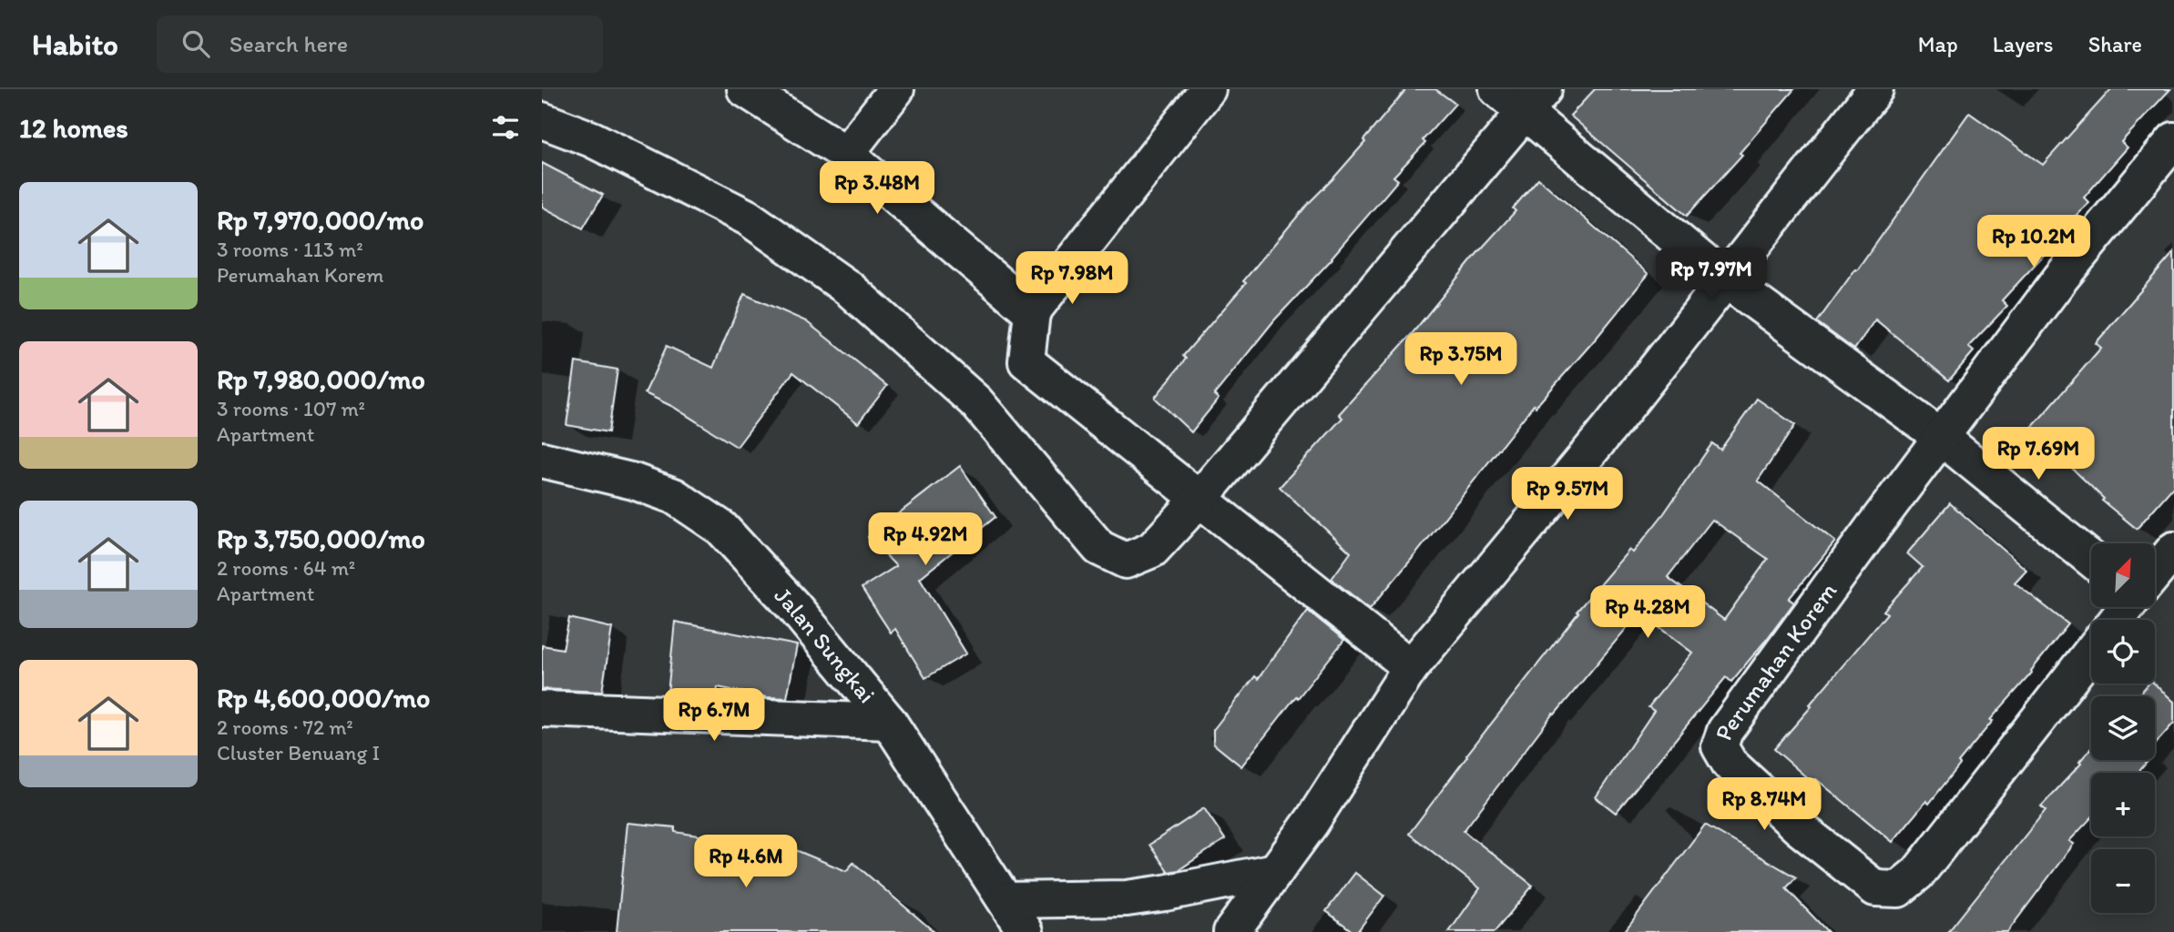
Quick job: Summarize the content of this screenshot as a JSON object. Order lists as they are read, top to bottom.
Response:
{
  "streets": {
    "street": ["Jalan Sungkai", "Perumahan Korem"]
  },
  "north": "top right",
  "page": {
    "header": "Habito",
    "search": "Search here",
    "nav": ["Map", "Layers", "Share"],
    "heading": "12 homes",
    "price": [
      "Rp 3.48M",
      "Rp 10.2M",
      "Rp 7.97M",
      "Rp 7.98M",
      "Rp 3.75M",
      "Rp 7.69M",
      "Rp 9.57M",
      "Rp 4.92M",
      "Rp 4.28M",
      "Rp 6.7M",
      "Rp 8.74M",
      "Rp 4.6M"
    ],
    "list": [
      {
        "name": "Rp 7,970,000/mo",
        "note": "3 rooms · 113 m² · Perumahan Korem"
      },
      {
        "name": "Rp 7,980,000/mo",
        "note": "3 rooms · 107 m² · Apartment"
      },
      {
        "name": "Rp 3,750,000/mo",
        "note": "2 rooms · 64 m² · Apartment"
      },
      {
        "name": "Rp 4,600,000/mo",
        "note": "2 rooms · 72 m² · Cluster Benuang I"
      }
    ],
    "map_buttons": ["+", "−"]
  }
}
